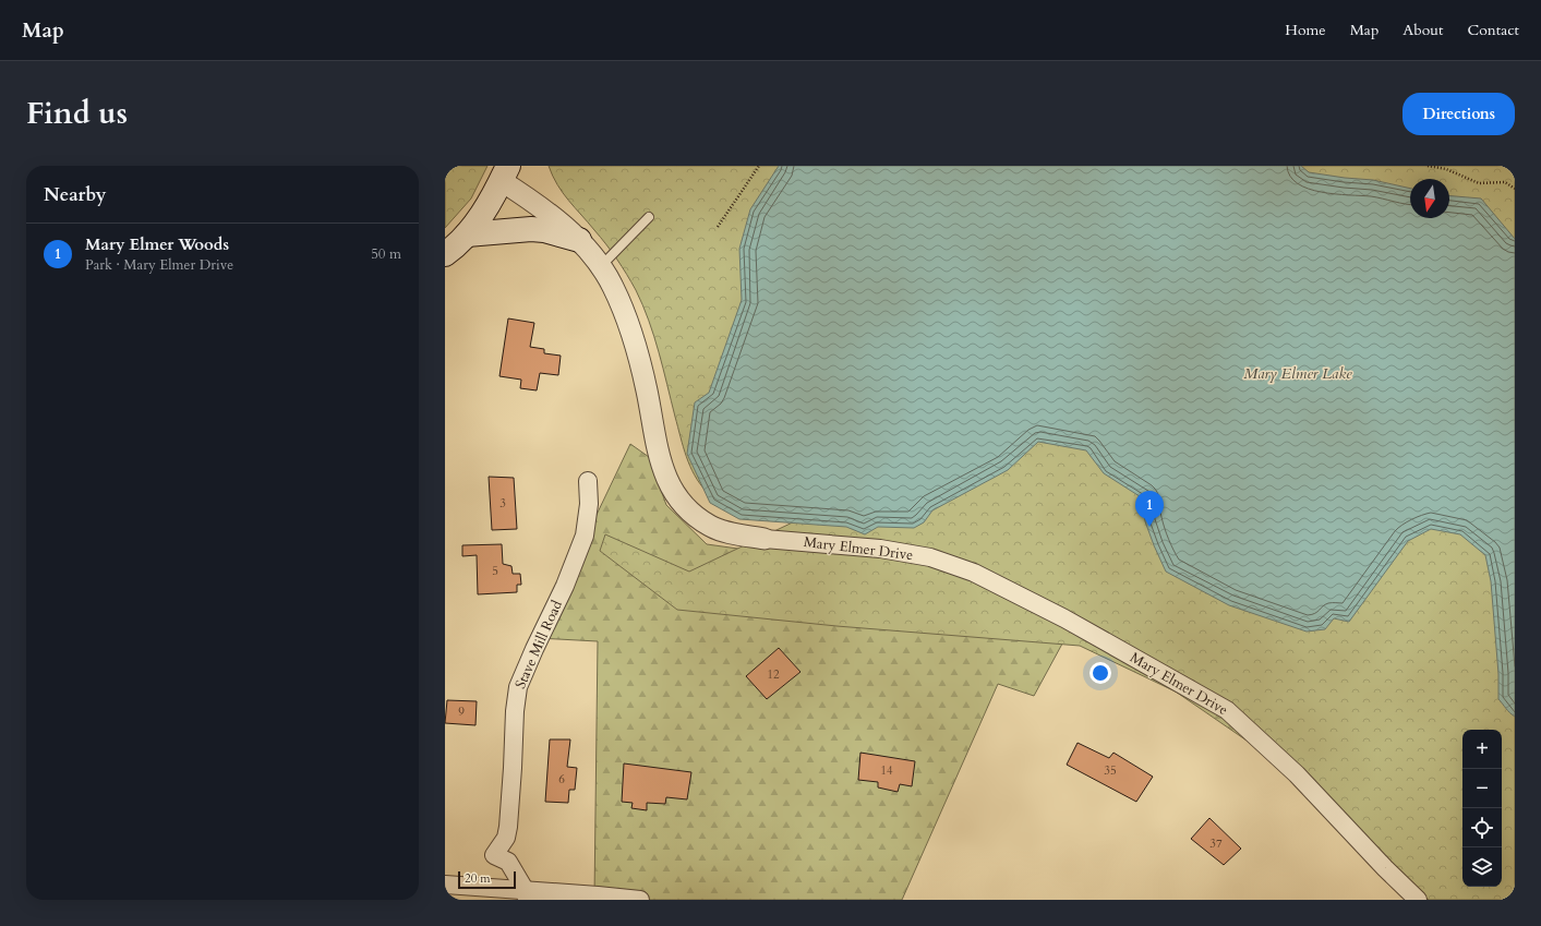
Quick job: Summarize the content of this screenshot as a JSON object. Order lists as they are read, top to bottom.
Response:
{
  "streets": {
    "street": ["Mary Elmer Drive", "Stave Mill Road"]
  },
  "water": ["Mary Elmer Lake"],
  "house_numbers": [
    "3",
    "5",
    "12",
    "9",
    "14",
    "35",
    "6",
    "37"
  ],
  "scale_bar": "20 m",
  "north": "bottom",
  "page": {
    "header": "Map",
    "nav": [
      "Home",
      "Map",
      "About",
      "Contact"
    ],
    "title": "Find us",
    "buttons": "Directions",
    "heading": "Nearby",
    "list": [
      {
        "mark": "1",
        "name": "Mary Elmer Woods",
        "note": "Park · Mary Elmer Drive",
        "value": "50 m"
      }
    ],
    "pins": "1",
    "map_buttons": ["+", "−"],
    "scale": "20 m"
  }
}
